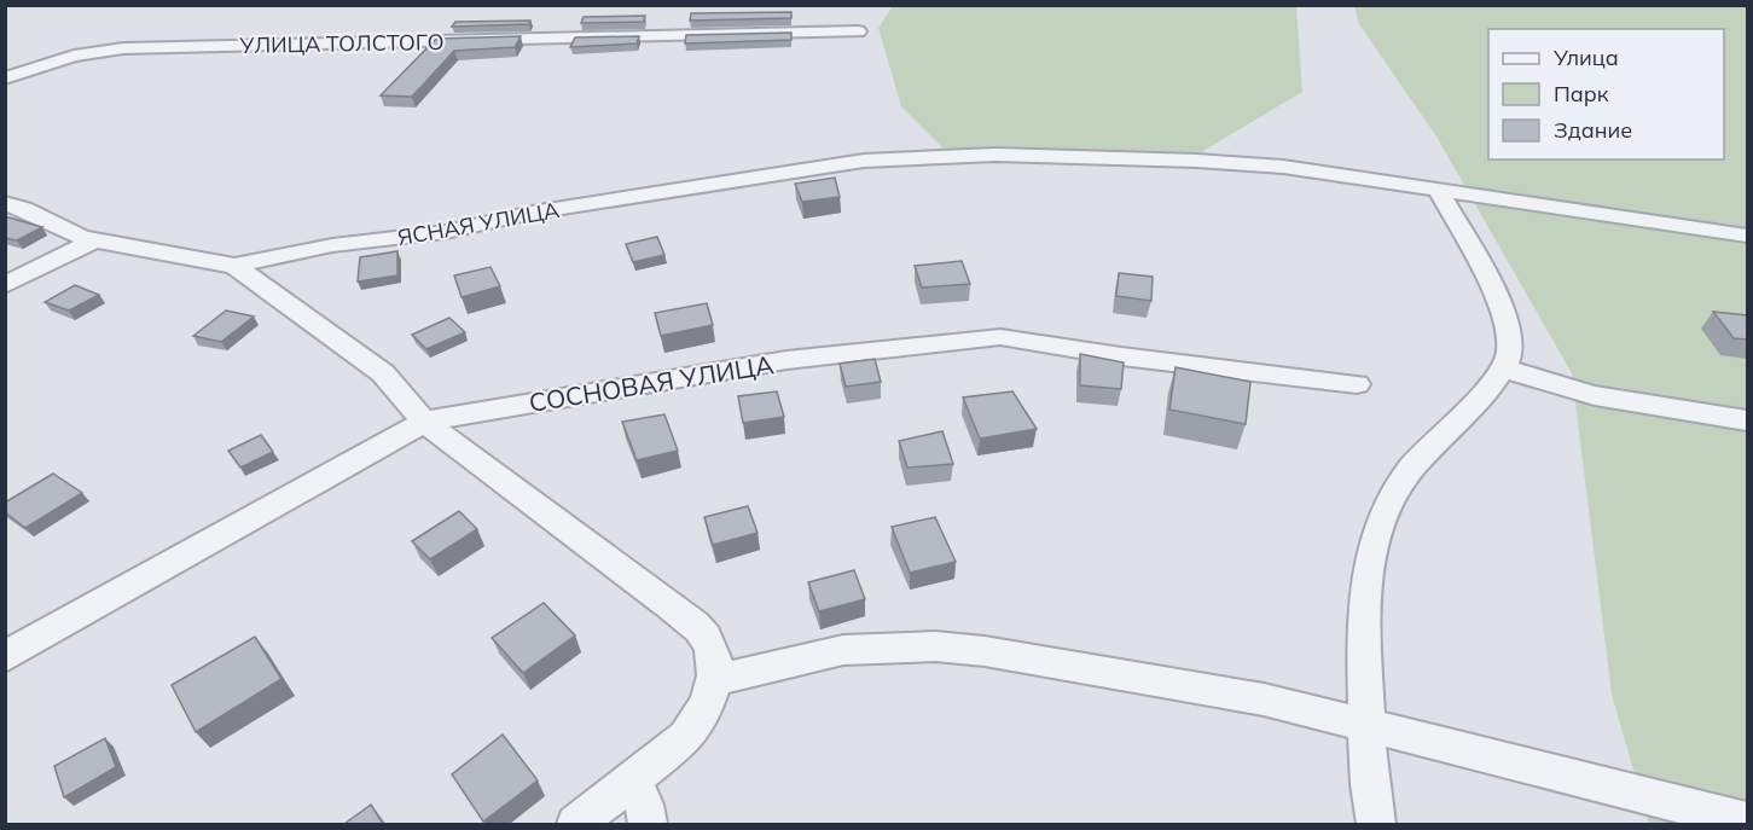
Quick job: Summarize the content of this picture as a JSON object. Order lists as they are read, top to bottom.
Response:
{
  "streets": {
    "street": ["УЛИЦА ТОЛСТОГО", "ЯСНАЯ УЛИЦА", "СОСНОВАЯ УЛИЦА"]
  },
  "legend": ["Улица", "Парк", "Здание"]
}
